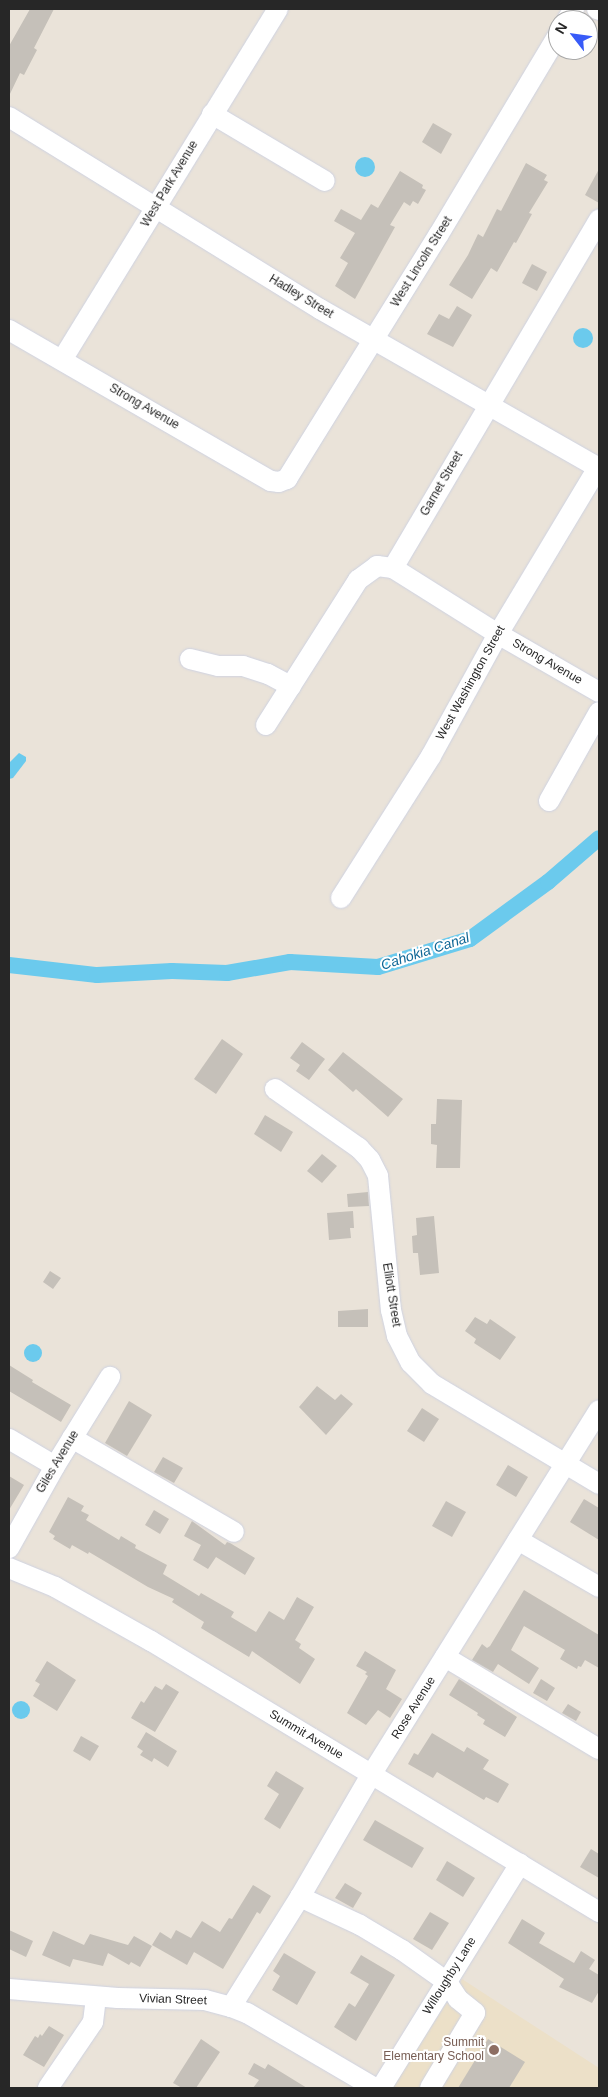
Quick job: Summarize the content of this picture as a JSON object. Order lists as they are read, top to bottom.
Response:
{
  "streets": {
    "street": [
      "West Park Avenue",
      "West Lincoln Street",
      "Hadley Street",
      "Strong Avenue",
      "Garnet Street",
      "West Washington Street",
      "Elliott Street",
      "Giles Avenue",
      "Rose Avenue",
      "Summit Avenue",
      "Willoughby Lane",
      "Vivian Street"
    ]
  },
  "crossings": [
    ["West Park Avenue", "Hadley Street"],
    ["West Park Avenue", "Strong Avenue"],
    ["West Lincoln Street", "Hadley Street"],
    ["West Lincoln Street", "Strong Avenue"],
    ["Hadley Street", "Garnet Street"],
    ["Hadley Street", "West Washington Street"],
    ["Strong Avenue", "Garnet Street"],
    ["Strong Avenue", "West Washington Street"],
    ["Elliott Street", "Rose Avenue"],
    ["Rose Avenue", "Summit Avenue"],
    ["Rose Avenue", "Vivian Street"],
    ["Summit Avenue", "Willoughby Lane"]
  ],
  "water": ["Cahokia Canal"],
  "places": ["Summit Elementary School"],
  "north": "top left"
}
